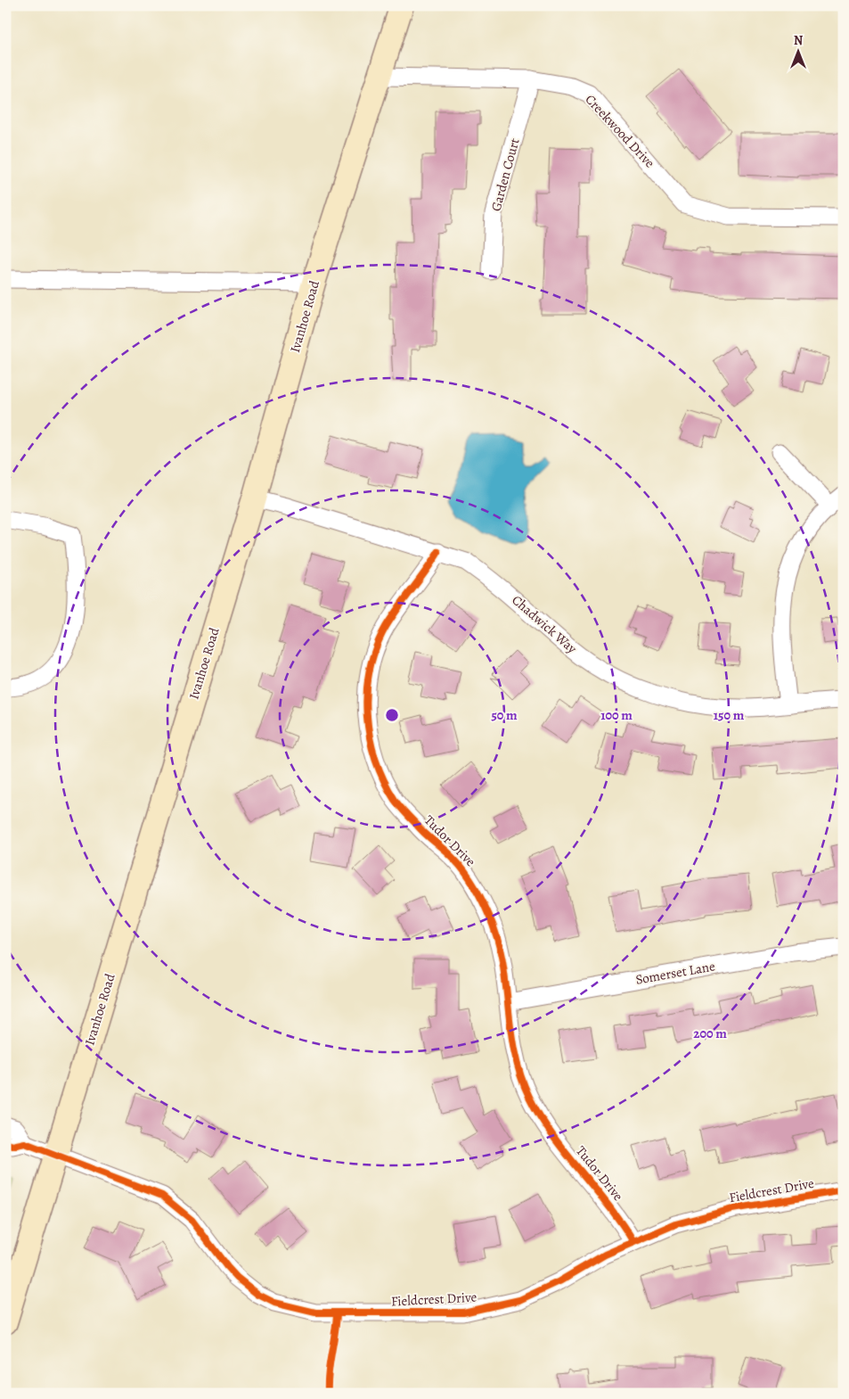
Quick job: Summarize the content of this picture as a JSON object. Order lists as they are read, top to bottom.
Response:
{
  "streets": {
    "main road": ["Ivanhoe Road"],
    "street": [
      "Creekwood Drive",
      "Garden Court",
      "Chadwick Way",
      "Tudor Drive",
      "Somerset Lane",
      "Fieldcrest Drive"
    ]
  },
  "crossings": [
    ["Creekwood Drive", "Garden Court"],
    ["Creekwood Drive", "Ivanhoe Road"],
    ["Ivanhoe Road", "Chadwick Way"],
    ["Ivanhoe Road", "Fieldcrest Drive"],
    ["Chadwick Way", "Tudor Drive"],
    ["Tudor Drive", "Somerset Lane"],
    ["Tudor Drive", "Fieldcrest Drive"]
  ],
  "north": "top",
  "rings": [
    "50 m",
    "100 m",
    "150 m",
    "200 m"
  ]
}
